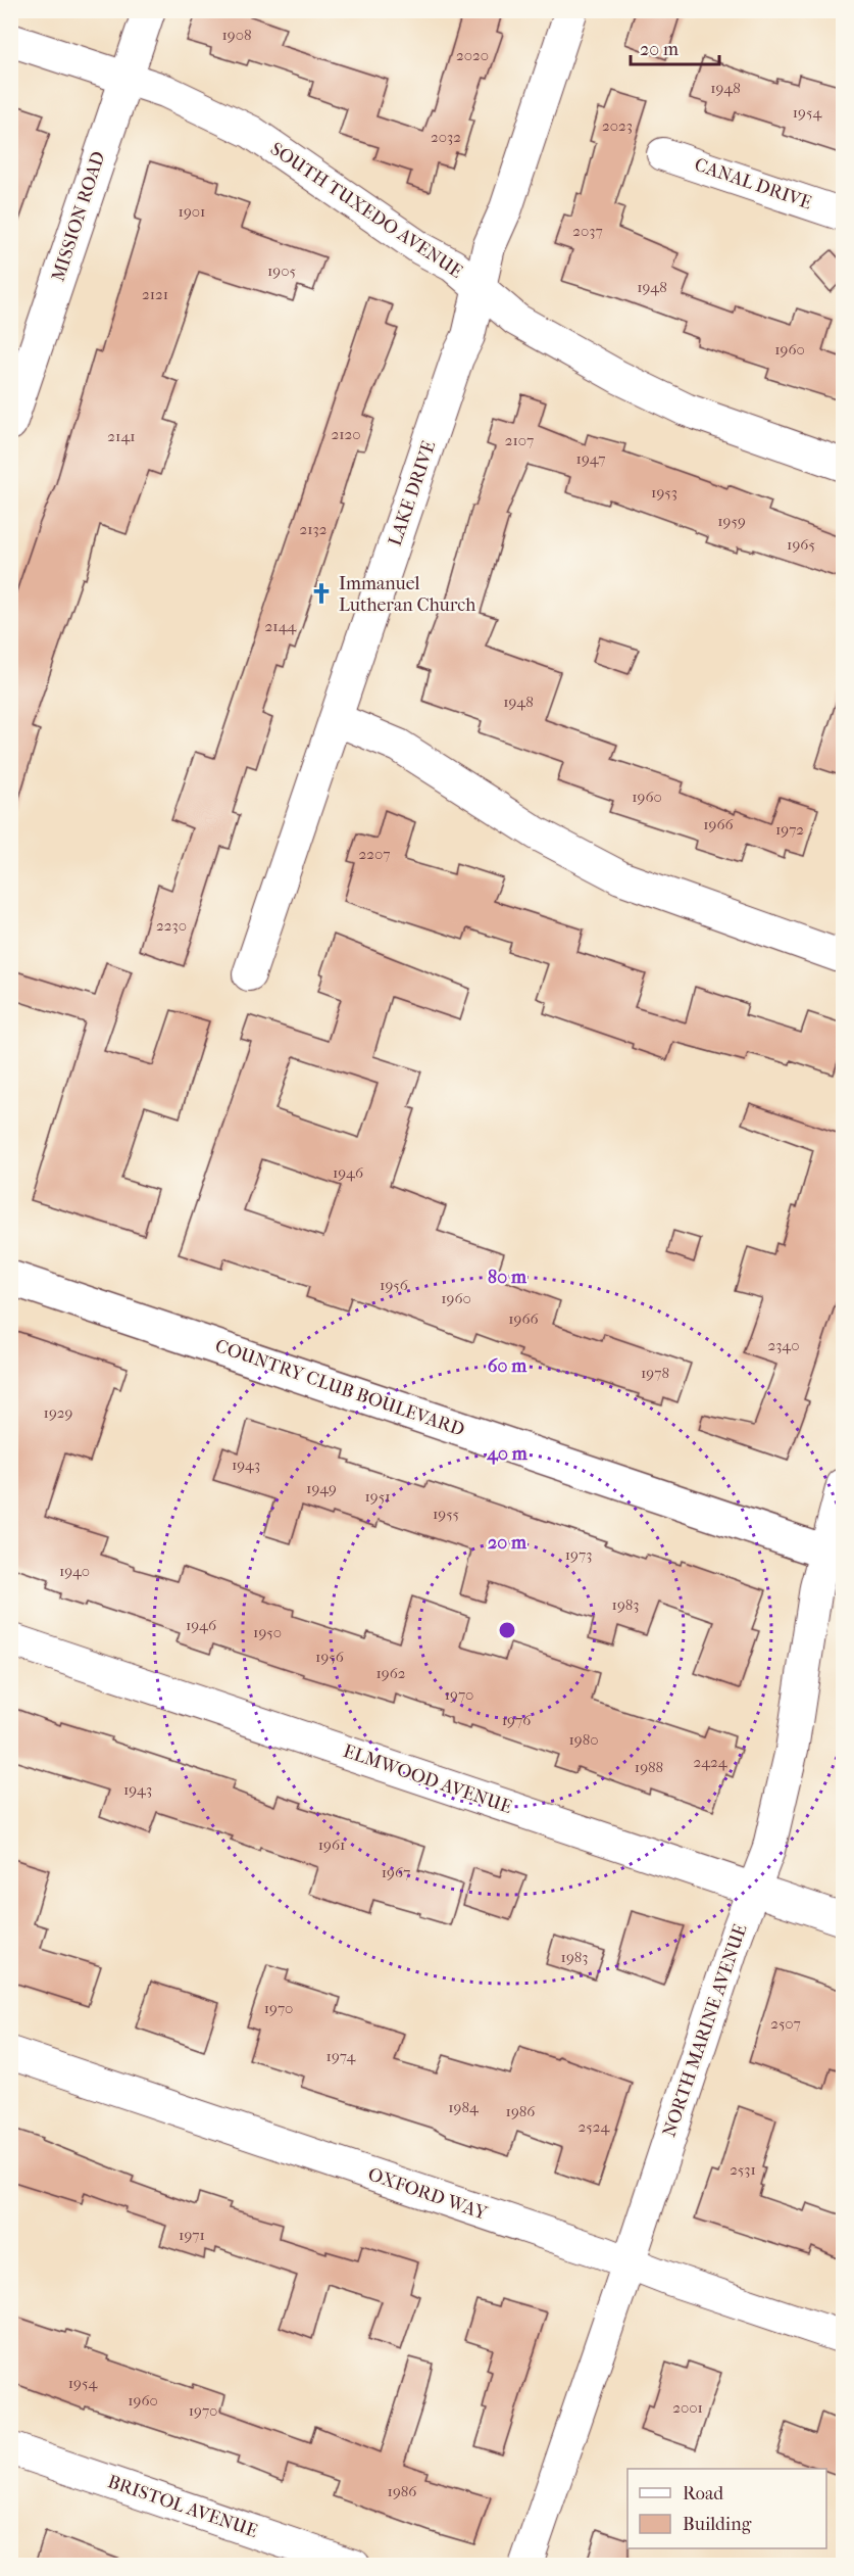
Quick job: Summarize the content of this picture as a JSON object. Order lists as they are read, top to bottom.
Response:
{
  "streets": {
    "street": [
      "CANAL DRIVE",
      "SOUTH TUXEDO AVENUE",
      "MISSION ROAD",
      "LAKE DRIVE",
      "COUNTRY CLUB BOULEVARD",
      "ELMWOOD AVENUE",
      "NORTH MARINE AVENUE",
      "OXFORD WAY",
      "BRISTOL AVENUE"
    ]
  },
  "crossings": [
    ["SOUTH TUXEDO AVENUE", "MISSION ROAD"],
    ["SOUTH TUXEDO AVENUE", "LAKE DRIVE"],
    ["COUNTRY CLUB BOULEVARD", "NORTH MARINE AVENUE"],
    ["ELMWOOD AVENUE", "NORTH MARINE AVENUE"],
    ["NORTH MARINE AVENUE", "OXFORD WAY"]
  ],
  "places": {
    "church": ["Immanuel Lutheran Church"]
  },
  "house_numbers": [
    "1908",
    "2020",
    "1948",
    "1954",
    "2023",
    "2032",
    "1901",
    "2037",
    "1905",
    "1948",
    "2121",
    "1960",
    "2120",
    "2141",
    "2107",
    "1947",
    "1953",
    "1959",
    "2132",
    "1965",
    "2144",
    "1948",
    "1960",
    "1966",
    "1972",
    "2207",
    "2230",
    "1946",
    "1956",
    "1960",
    "1966",
    "2340",
    "1978",
    "1929",
    "1943",
    "1949",
    "1951",
    "1955",
    "1973",
    "1940",
    "1983",
    "1946",
    "1950",
    "1956",
    "1962",
    "1970",
    "1976",
    "1980",
    "2424",
    "1988",
    "1943",
    "1961",
    "1967",
    "1983",
    "1970",
    "2507",
    "1974",
    "1984",
    "1986",
    "2524",
    "2531",
    "1971",
    "1954",
    "1960",
    "2001",
    "1970",
    "1986"
  ],
  "legend": ["Road", "Building"],
  "scale_bar": "20 m",
  "rings": [
    "80 m",
    "60 m",
    "40 m",
    "20 m"
  ]
}
